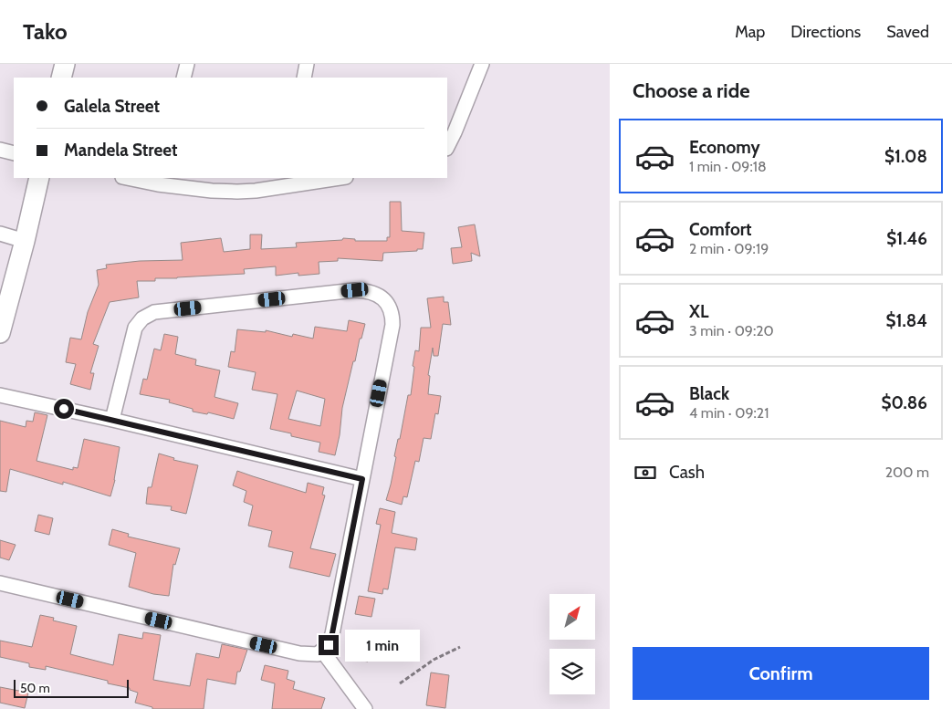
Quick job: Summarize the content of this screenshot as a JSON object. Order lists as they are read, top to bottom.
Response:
{
  "scale_bar": "50 m",
  "north": "top right",
  "page": {
    "header": "Tako",
    "nav": ["Map", "Directions", "Saved"],
    "heading": "Choose a ride",
    "banner": ["Galela Street", "Mandela Street"],
    "list": [
      {
        "name": "Economy",
        "note": "1 min · 09:18",
        "value": "$1.08"
      },
      {
        "name": "Comfort",
        "note": "2 min · 09:19",
        "value": "$1.46"
      },
      {
        "name": "XL",
        "note": "3 min · 09:20",
        "value": "$1.84"
      },
      {
        "name": "Black",
        "note": "4 min · 09:21",
        "value": "$0.86"
      }
    ],
    "pay": ["Cash", "200 m"],
    "bubble": "1 min",
    "buttons": "Confirm",
    "scale": "50 m"
  }
}
